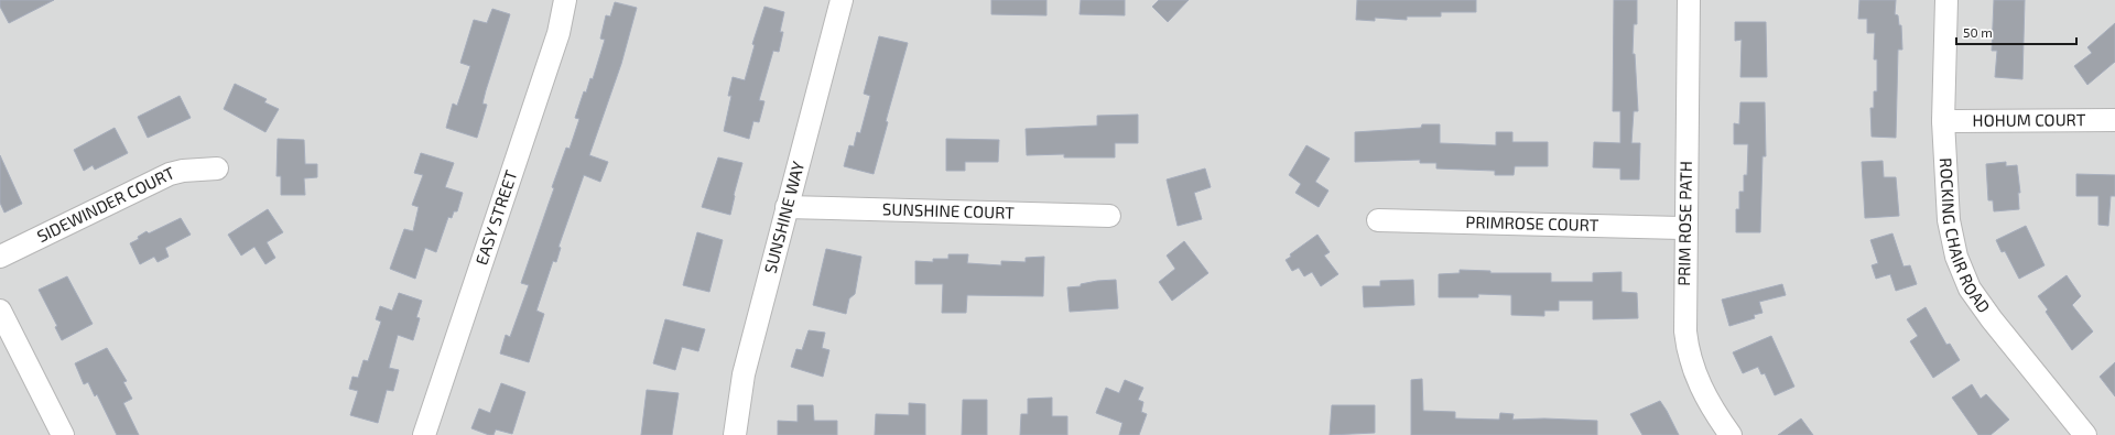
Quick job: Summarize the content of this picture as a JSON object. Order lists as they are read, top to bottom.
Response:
{
  "streets": {
    "street": [
      "HOHUM COURT",
      "SIDEWINDER COURT",
      "SUNSHINE COURT",
      "SUNSHINE WAY",
      "EASY STREET",
      "PRIMROSE COURT",
      "PRIM ROSE PATH",
      "ROCKING CHAIR ROAD"
    ]
  },
  "crossings": [
    ["HOHUM COURT", "ROCKING CHAIR ROAD"],
    ["SUNSHINE COURT", "SUNSHINE WAY"],
    ["PRIMROSE COURT", "PRIM ROSE PATH"]
  ],
  "scale_bar": "50 m"
}
